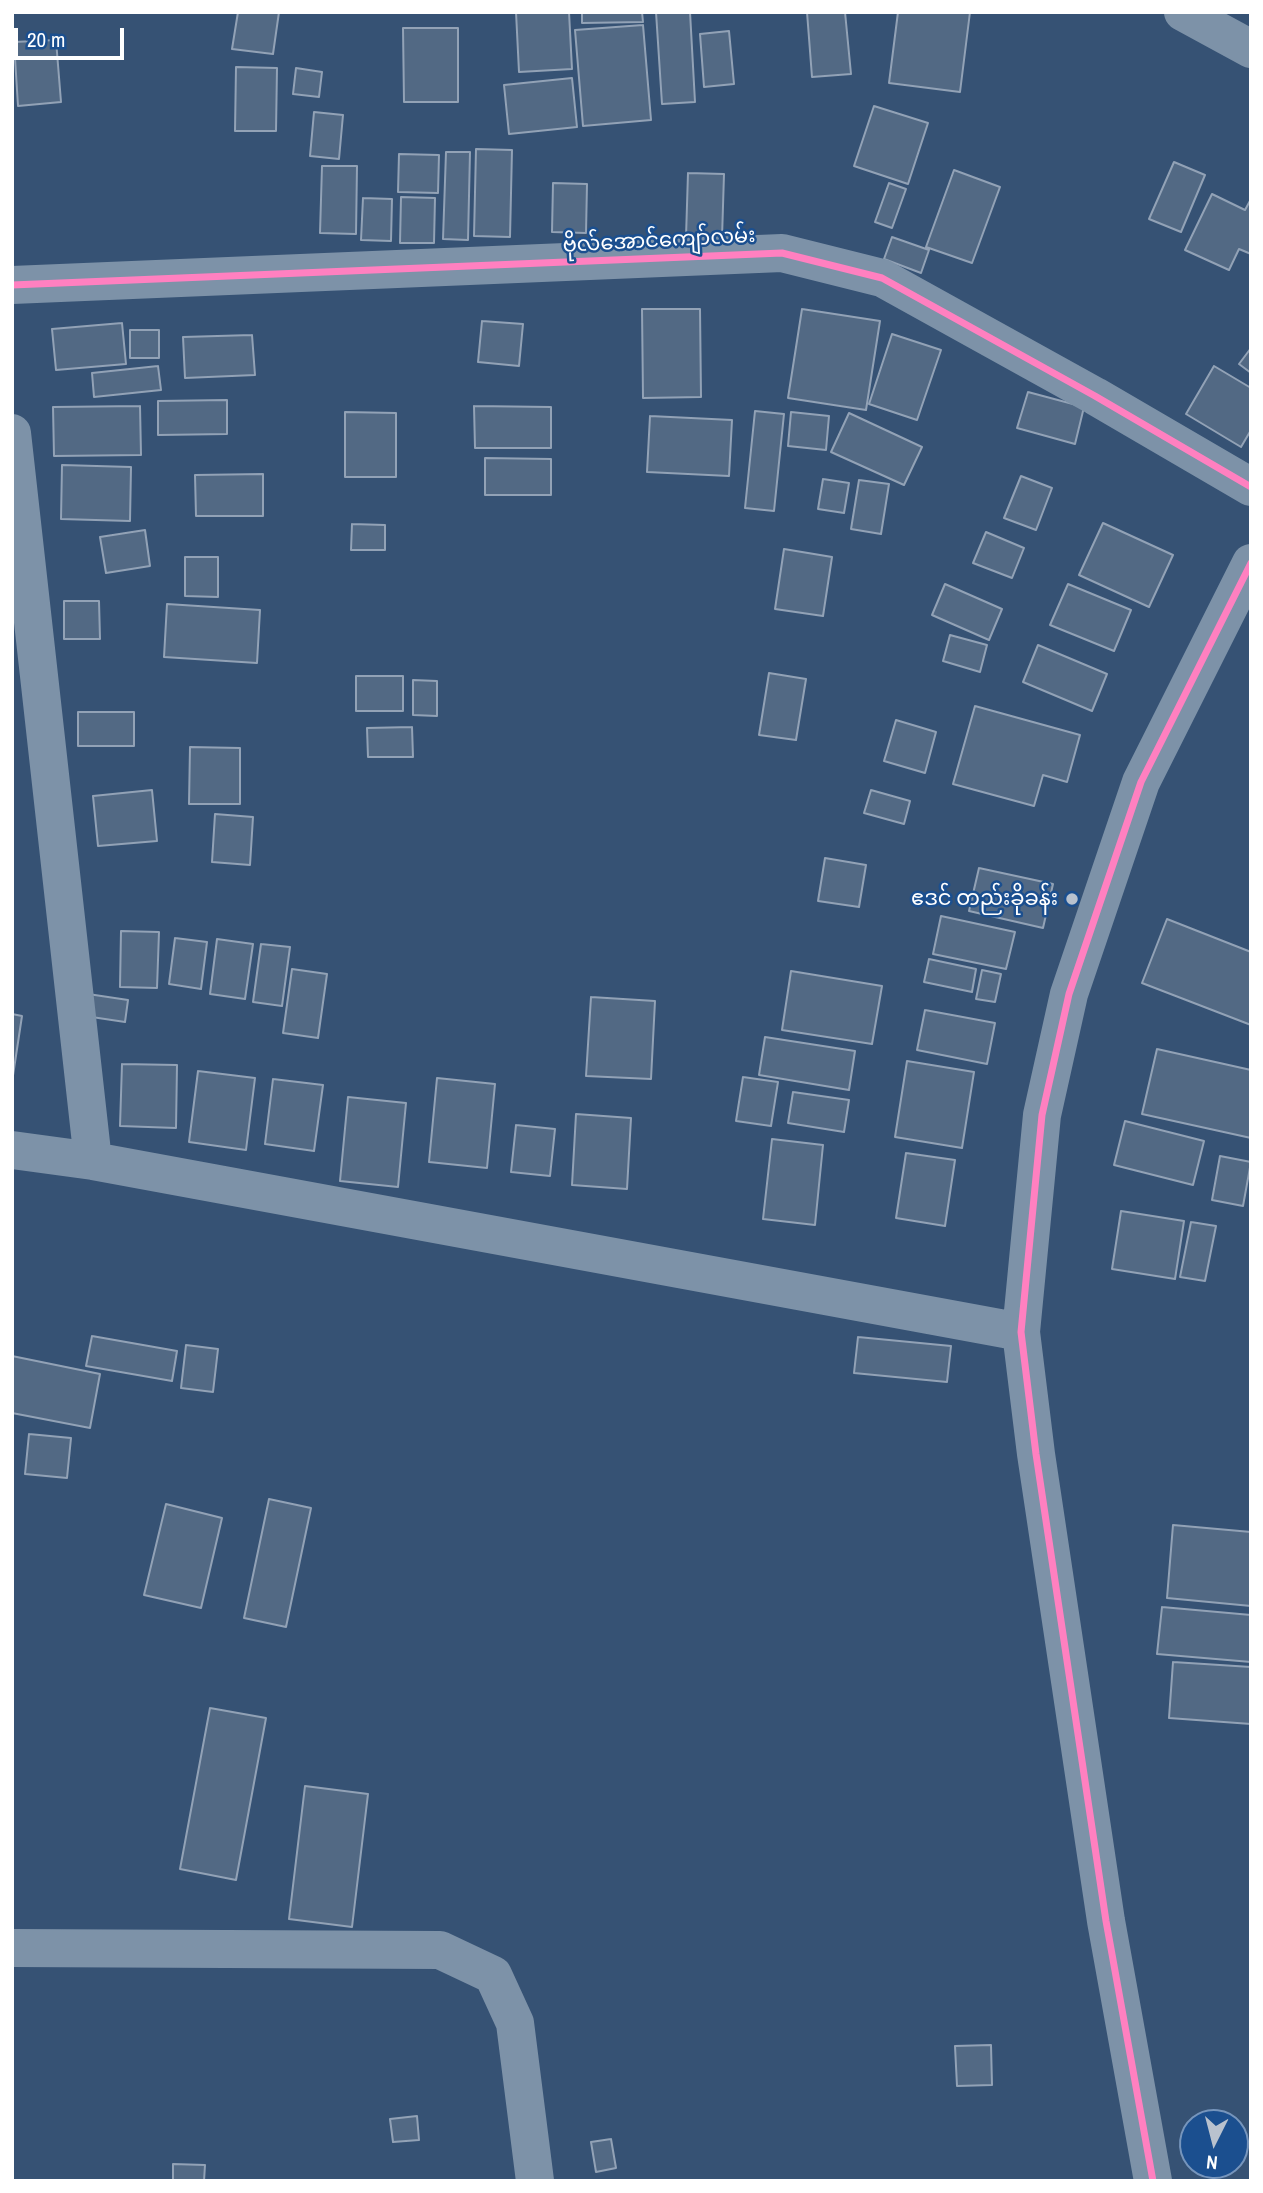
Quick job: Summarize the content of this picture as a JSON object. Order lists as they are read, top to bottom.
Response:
{
  "streets": {
    "street": ["ဗိုလ်အောင်ကျော်လမ်း"]
  },
  "places": ["ဧဒင် တည်းခိုခန်း"],
  "scale_bar": "20 m",
  "north": "bottom"
}
